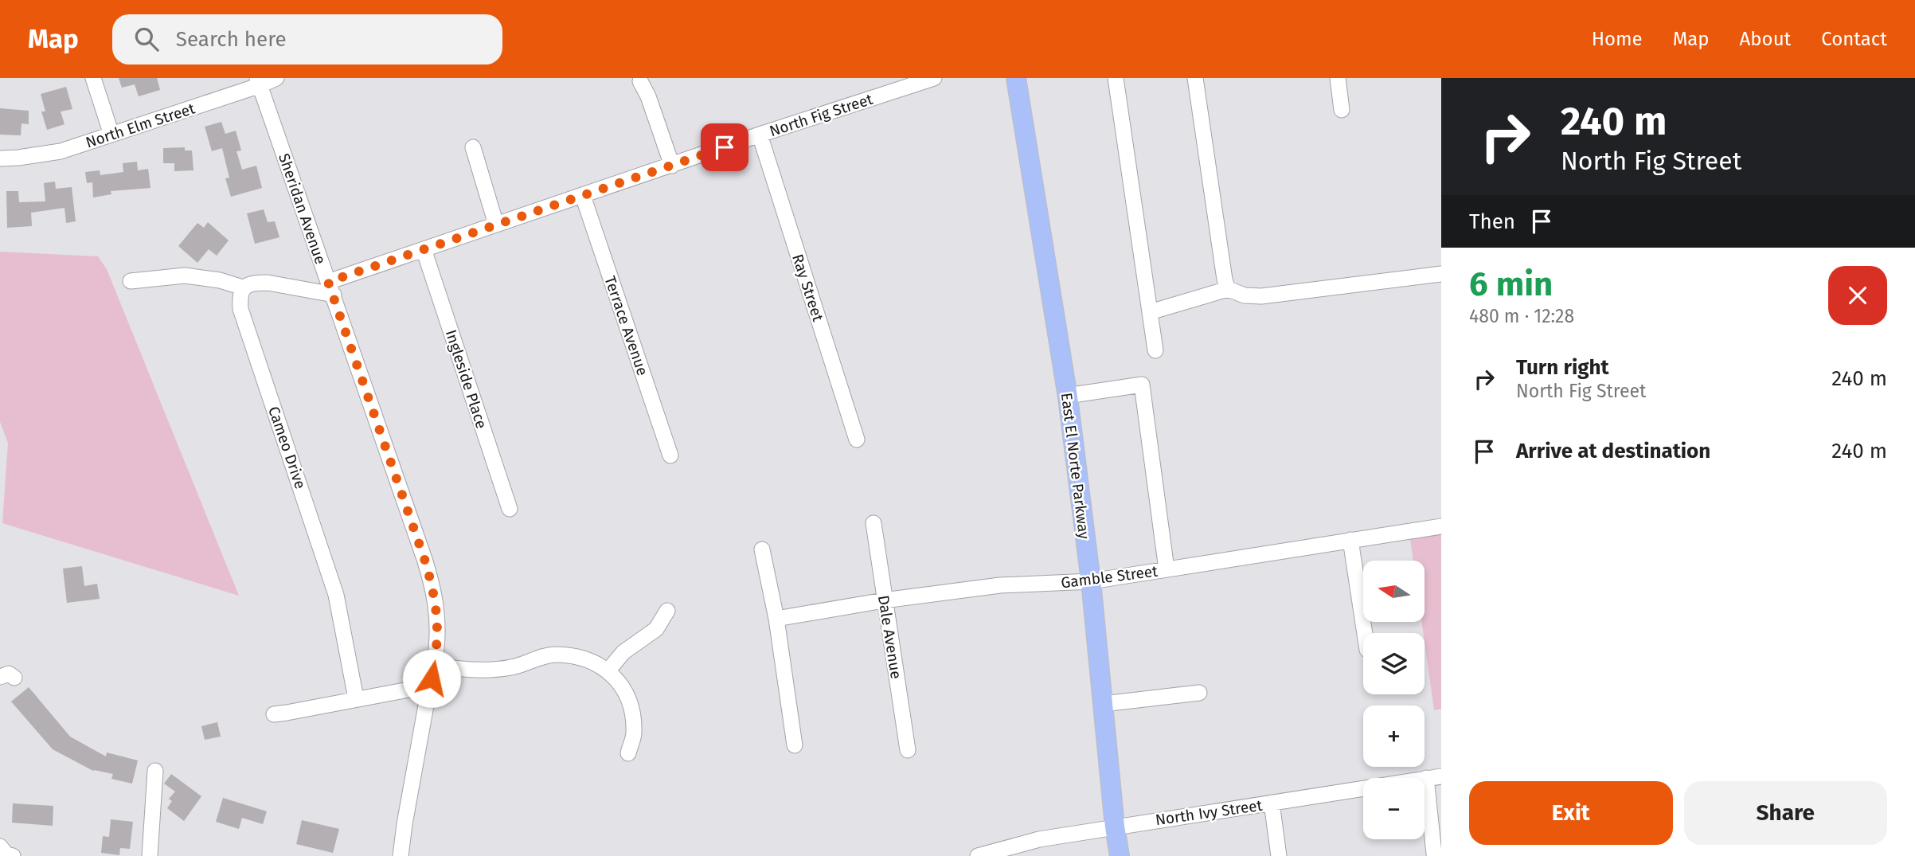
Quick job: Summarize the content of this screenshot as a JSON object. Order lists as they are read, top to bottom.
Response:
{
  "streets": {
    "main road": ["East El Norte Parkway"],
    "street": [
      "North Fig Street",
      "North Elm Street",
      "Sheridan Avenue",
      "Ray Street",
      "Terrace Avenue",
      "Ingleside Place",
      "Cameo Drive",
      "Gamble Street",
      "Dale Avenue",
      "North Ivy Street"
    ]
  },
  "crossings": [
    ["North Fig Street", "Sheridan Avenue"],
    ["North Fig Street", "Ray Street"],
    ["North Fig Street", "Terrace Avenue"],
    ["North Fig Street", "Ingleside Place"],
    ["North Elm Street", "Sheridan Avenue"],
    ["East El Norte Parkway", "Gamble Street"],
    ["East El Norte Parkway", "North Ivy Street"],
    ["Gamble Street", "Dale Avenue"]
  ],
  "north": "left",
  "page": {
    "header": "Map",
    "search": "Search here",
    "nav": [
      "Home",
      "Map",
      "About",
      "Contact"
    ],
    "turn": ["240 m", "North Fig Street"],
    "then": "Then",
    "heading": ["6 min", "480 m · 12:28"],
    "list": [
      {
        "name": "Turn right",
        "note": "North Fig Street",
        "value": "240 m"
      },
      {
        "name": "Arrive at destination",
        "value": "240 m"
      }
    ],
    "map_buttons": ["+", "−"],
    "buttons": ["Exit", "Share"]
  }
}
